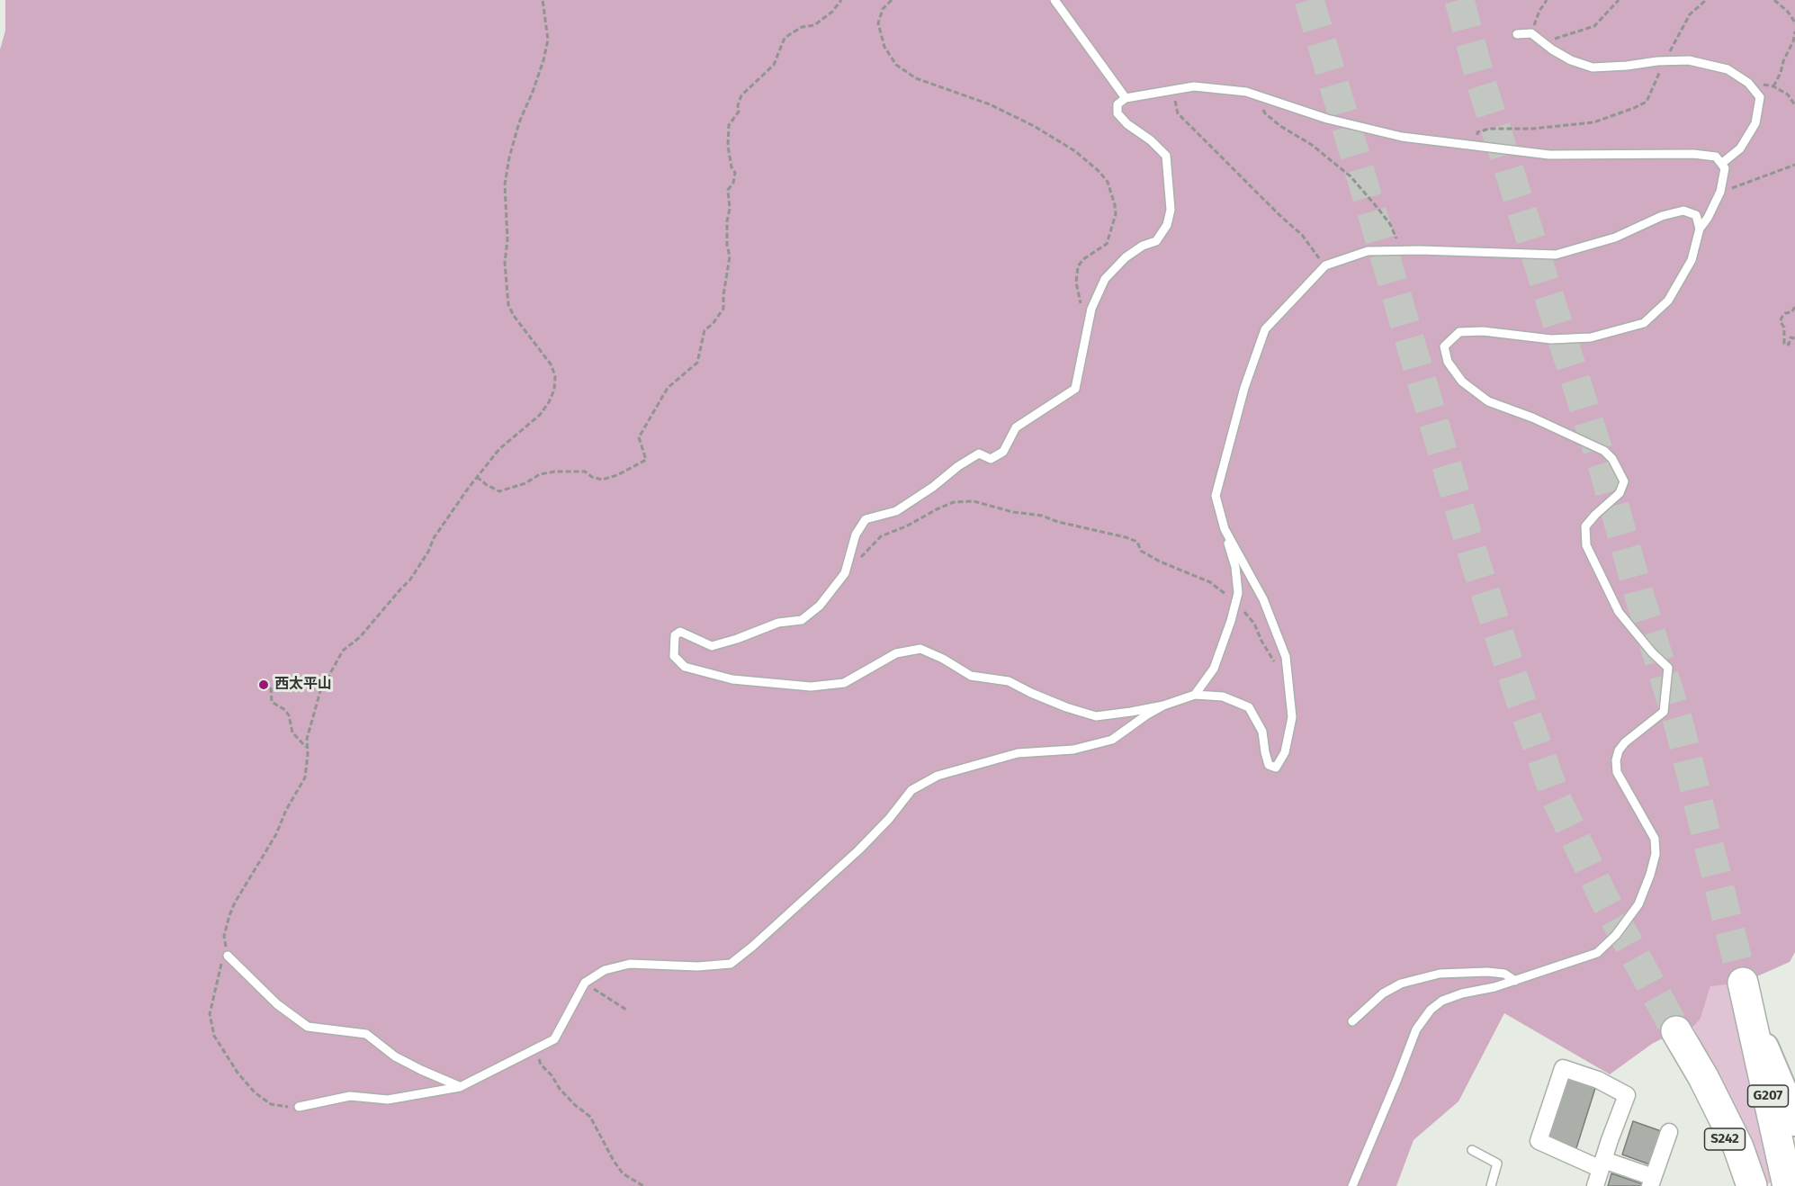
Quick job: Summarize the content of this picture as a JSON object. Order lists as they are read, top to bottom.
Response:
{
  "streets": {
    "highway": ["G207"],
    "main road": ["S242"]
  },
  "places": ["西太平山"]
}
